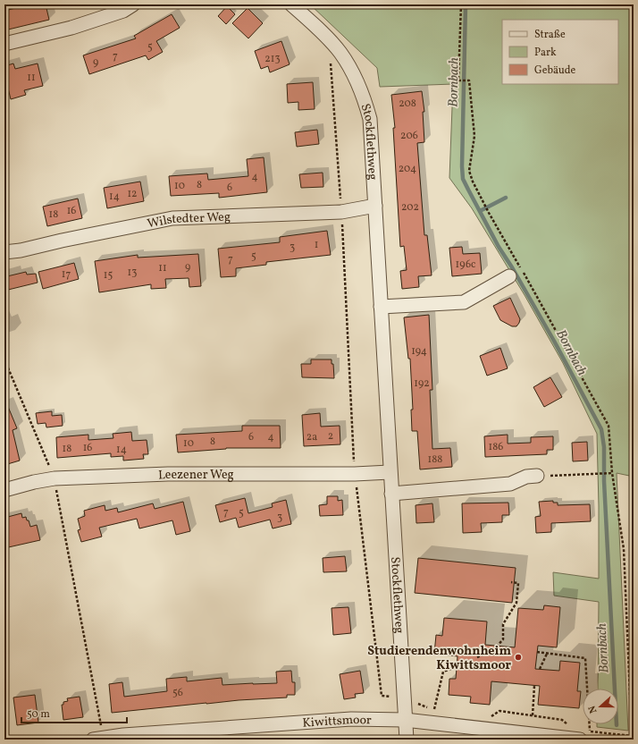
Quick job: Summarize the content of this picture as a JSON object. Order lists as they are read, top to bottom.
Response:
{
  "streets": {
    "street": [
      "Stockflethweg",
      "Wilstedter Weg",
      "Leezener Weg",
      "Kiwittsmoor"
    ]
  },
  "crossings": [
    ["Stockflethweg", "Wilstedter Weg"],
    ["Stockflethweg", "Leezener Weg"],
    ["Stockflethweg", "Kiwittsmoor"]
  ],
  "water": ["Bornbach"],
  "places": ["Studierendenwohnheim Kiwittsmoor"],
  "house_numbers": [
    "5",
    "7",
    "213",
    "9",
    "11",
    "208",
    "206",
    "204",
    "4",
    "8",
    "10",
    "6",
    "12",
    "14",
    "202",
    "16",
    "18",
    "1",
    "3",
    "5",
    "7",
    "196c",
    "9",
    "11",
    "13",
    "17",
    "15",
    "194",
    "192",
    "2",
    "6",
    "4",
    "2a",
    "8",
    "10",
    "186",
    "16",
    "18",
    "14",
    "188",
    "7",
    "5",
    "3",
    "56"
  ],
  "legend": ["Straße", "Park", "Gebäude"],
  "scale_bar": "50 m",
  "north": "left"
}
